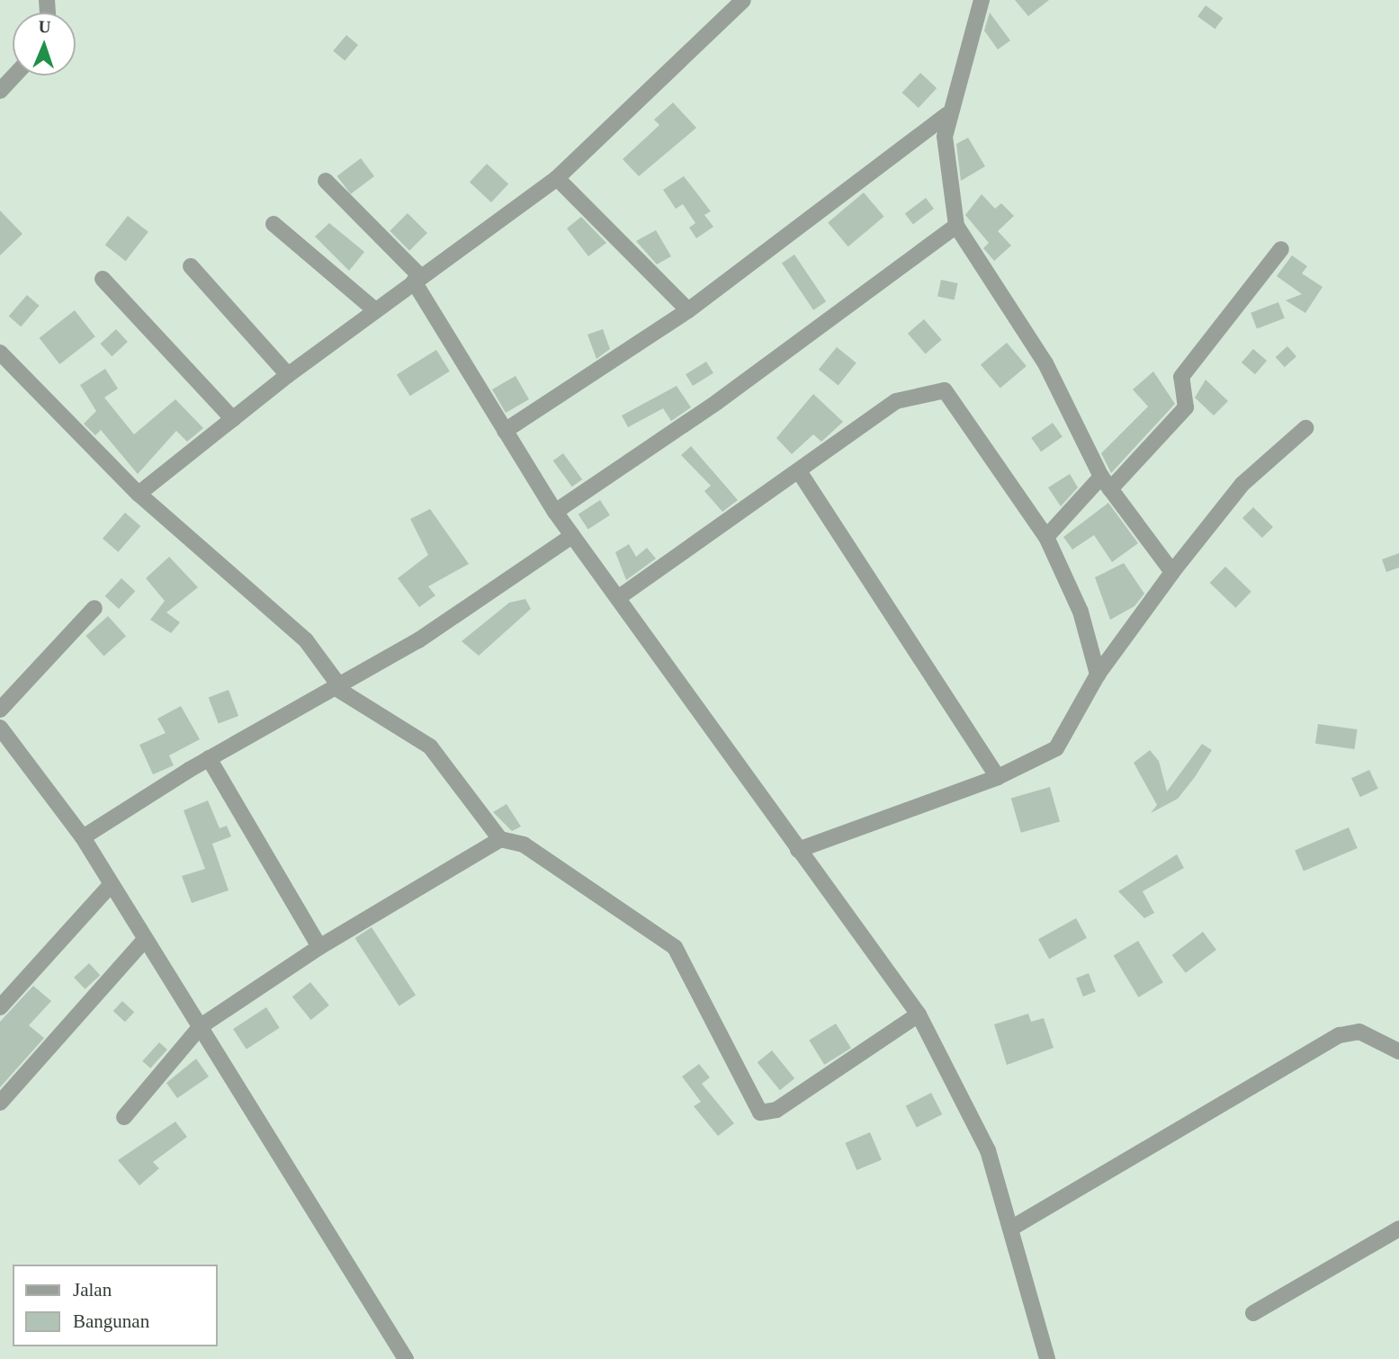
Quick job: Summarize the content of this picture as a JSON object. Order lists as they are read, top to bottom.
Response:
{
  "legend": ["Jalan", "Bangunan"],
  "north": "top"
}
